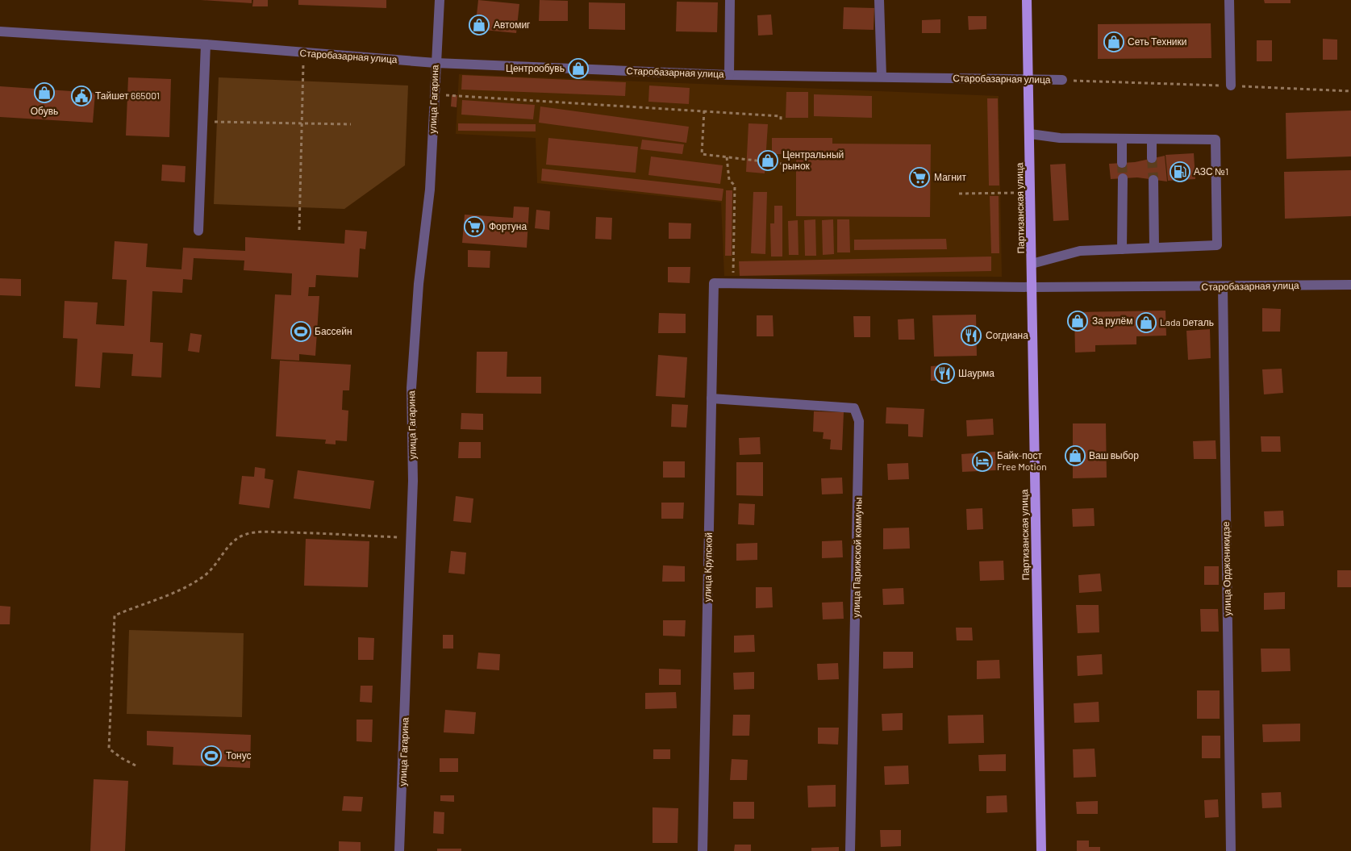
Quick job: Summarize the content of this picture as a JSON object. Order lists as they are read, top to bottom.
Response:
{
  "streets": {
    "main road": ["Партизанская улица"],
    "street": [
      "Старобазарная улица",
      "улица Гагарина",
      "улица Парижской коммуны",
      "улица Крупской",
      "улица Орджоникидзе"
    ]
  },
  "crossings": [
    ["Старобазарная улица", "улица Гагарина"],
    ["Старобазарная улица", "Партизанская улица"],
    ["Старобазарная улица", "улица Крупской"],
    ["Старобазарная улица", "улица Орджоникидзе"],
    ["улица Парижской коммуны", "улица Крупской"]
  ],
  "places": {
    "shop": [
      "Автомиг",
      "Сеть Техники",
      "Центрообувь",
      "Обувь",
      "Центральный рынок",
      "За рулём",
      "Lada Dеталь",
      "Ваш выбор"
    ],
    "public building": ["Тайшет 665001"],
    "fuel station": ["АЗС №1"],
    "supermarket": ["Магнит", "Фортуна"],
    "sports": ["Бассейн", "Тонус"],
    "restaurant": ["Согдиана", "Шаурма"],
    "hotel": ["Байк-пост Free Motion"]
  }
}
